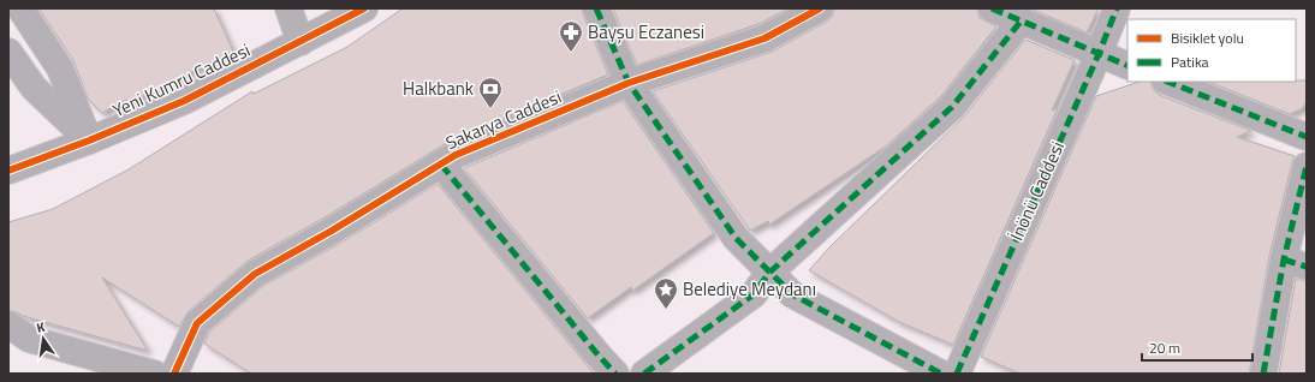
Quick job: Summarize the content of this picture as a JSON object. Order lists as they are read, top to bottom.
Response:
{
  "streets": {
    "street": ["Yeni Kumru Caddesi", "Sakarya Caddesi", "İnönü Caddesi"]
  },
  "places": {
    "pharmacy": ["Bayşu Eczanesi"],
    "bank": ["Halkbank"],
    "place": ["Belediye Meydanı"]
  },
  "legend": ["Bisiklet yolu", "Patika"],
  "scale_bar": "20 m",
  "north": "top"
}
